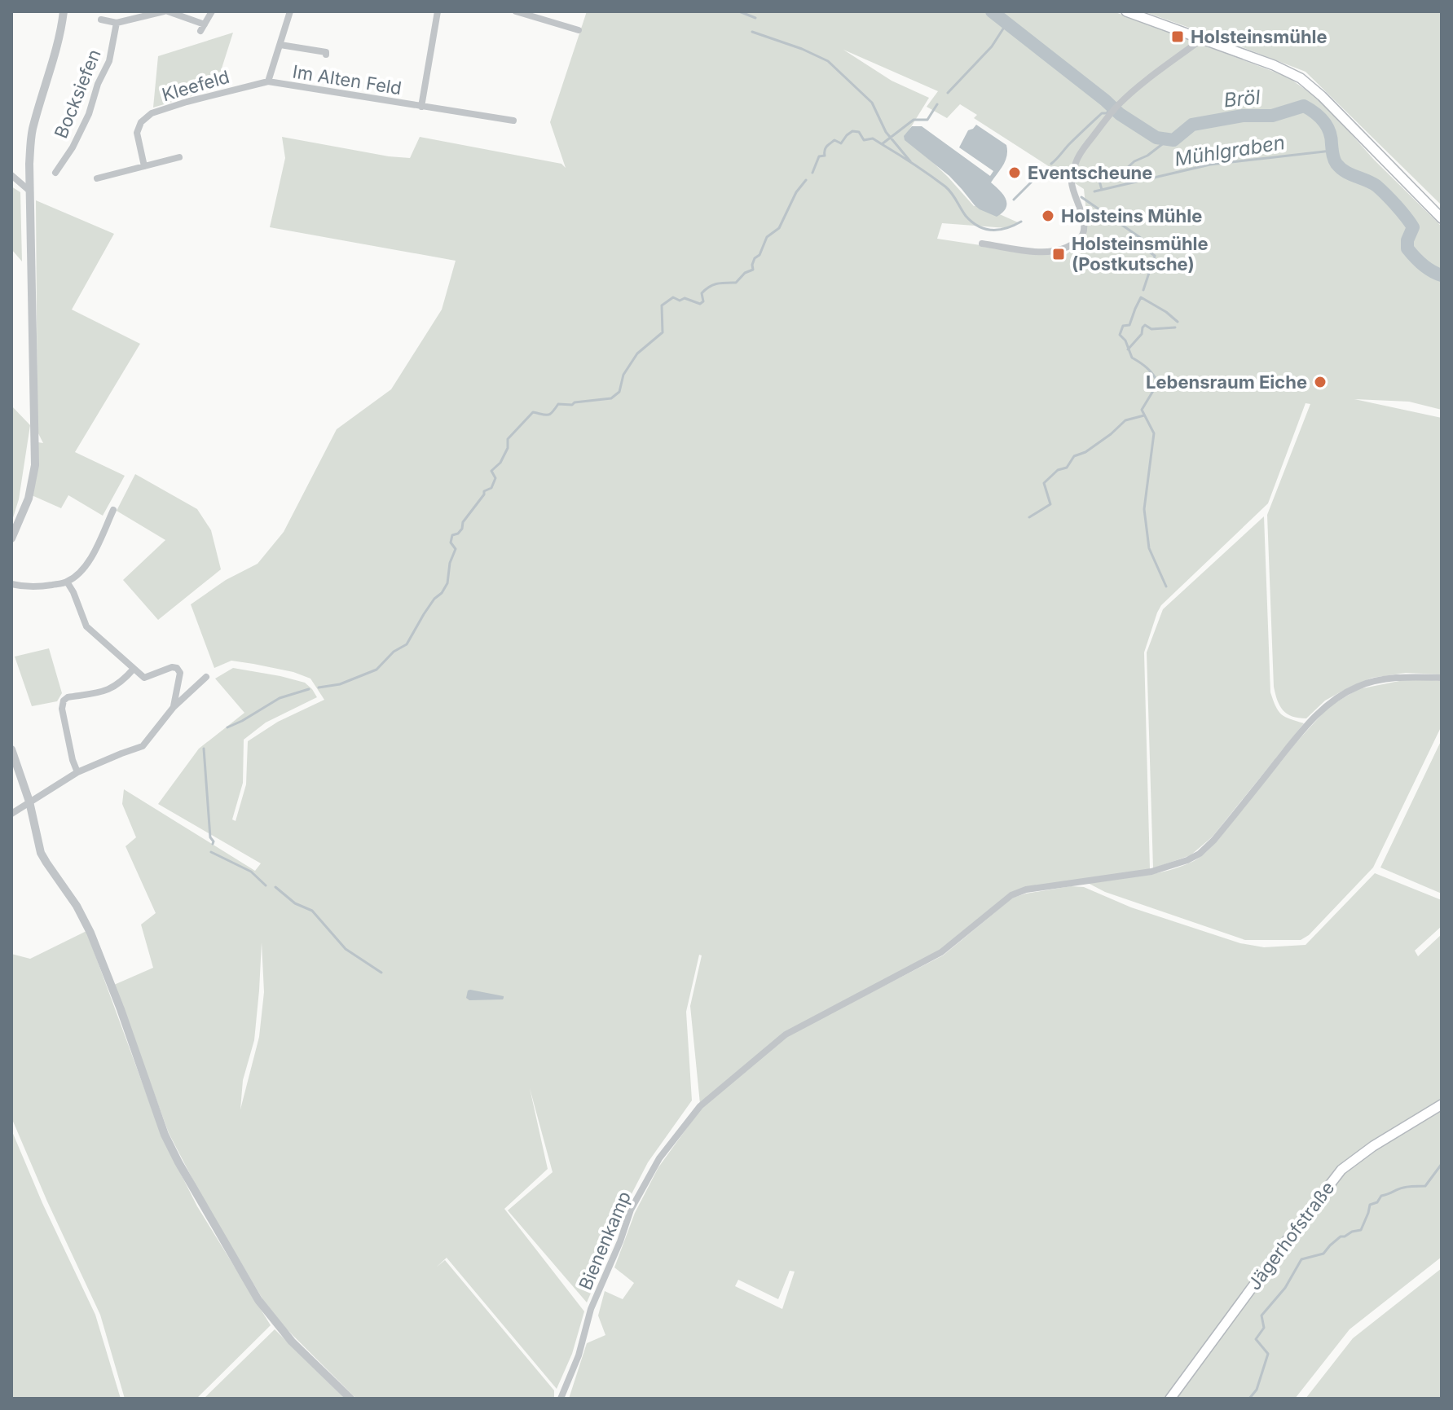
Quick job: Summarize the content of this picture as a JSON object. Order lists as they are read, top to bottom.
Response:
{
  "streets": {
    "main road": ["Jägerhofstraße"],
    "street": [
      "Im Alten Feld",
      "Kleefeld",
      "Bocksiefen",
      "Bienenkamp"
    ]
  },
  "crossings": [
    ["Im Alten Feld", "Kleefeld"]
  ],
  "water": ["Bröl", "Mühlgraben"],
  "places": {
    "transit": ["Holsteinsmühle", "Holsteinsmühle (Postkutsche)"],
    "other": ["Eventscheune", "Holsteins Mühle", "Lebensraum Eiche"]
  }
}
